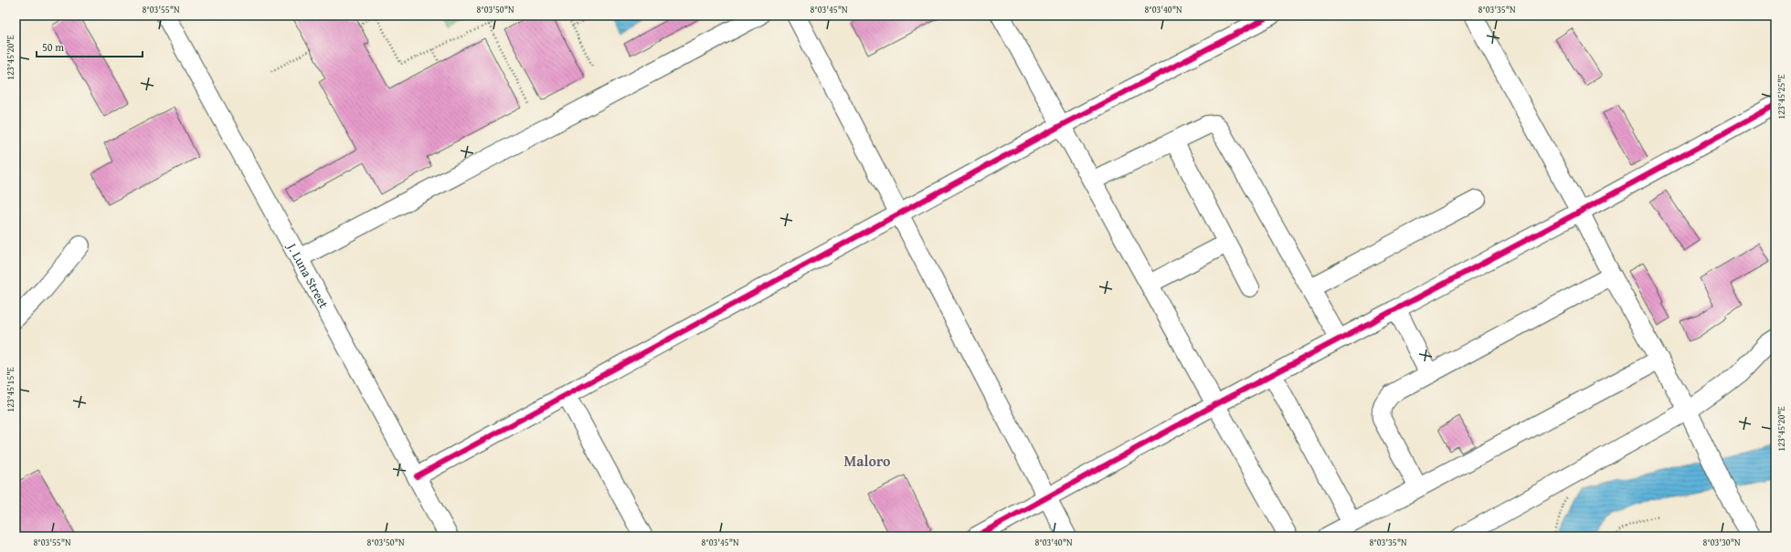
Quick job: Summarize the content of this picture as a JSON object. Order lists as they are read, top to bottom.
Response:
{
  "streets": {
    "street": ["J. Luna Street"]
  },
  "districts": ["Maloro"],
  "scale_bar": "50 m",
  "coordinates": [
    "8°03'55\"N",
    "8°03'50\"N",
    "8°03'45\"N",
    "8°03'40\"N",
    "8°03'35\"N",
    "123°45'20\"E",
    "123°45'25\"E",
    "123°45'15\"E",
    "8°03'30\"N"
  ]
}
